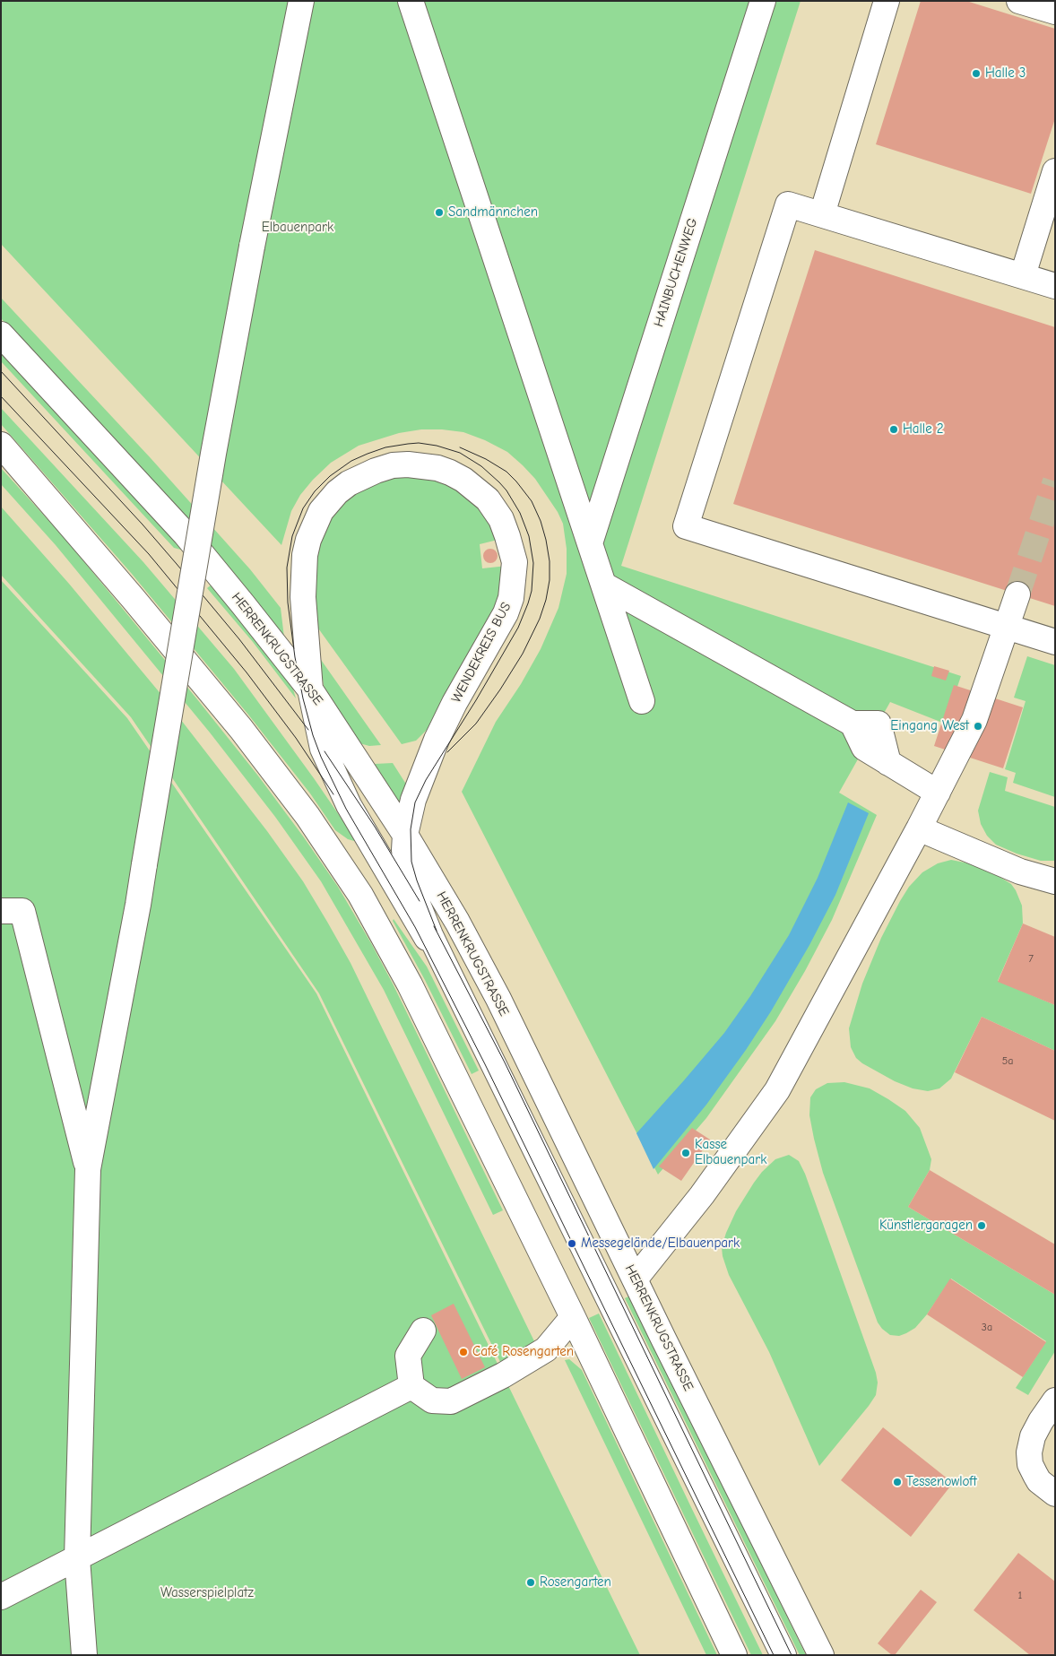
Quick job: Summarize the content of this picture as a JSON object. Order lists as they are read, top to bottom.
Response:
{
  "streets": {
    "street": ["HAINBUCHENWEG", "HERRENKRUGSTRASSE", "WENDEKREIS BUS"]
  },
  "crossings": [
    ["HERRENKRUGSTRASSE", "WENDEKREIS BUS"]
  ],
  "parks": ["Elbauenpark", "Wasserspielplatz"],
  "places": [
    "Halle 3",
    "Sandmännchen",
    "Halle 2",
    "Eingang West",
    "Kasse Elbauenpark",
    "Künstlergaragen",
    "Messegelände/Elbauenpark",
    "Café Rosengarten",
    "Tessenowloft",
    "Rosengarten"
  ],
  "house_numbers": [
    "7",
    "5a",
    "3a",
    "1"
  ]
}
